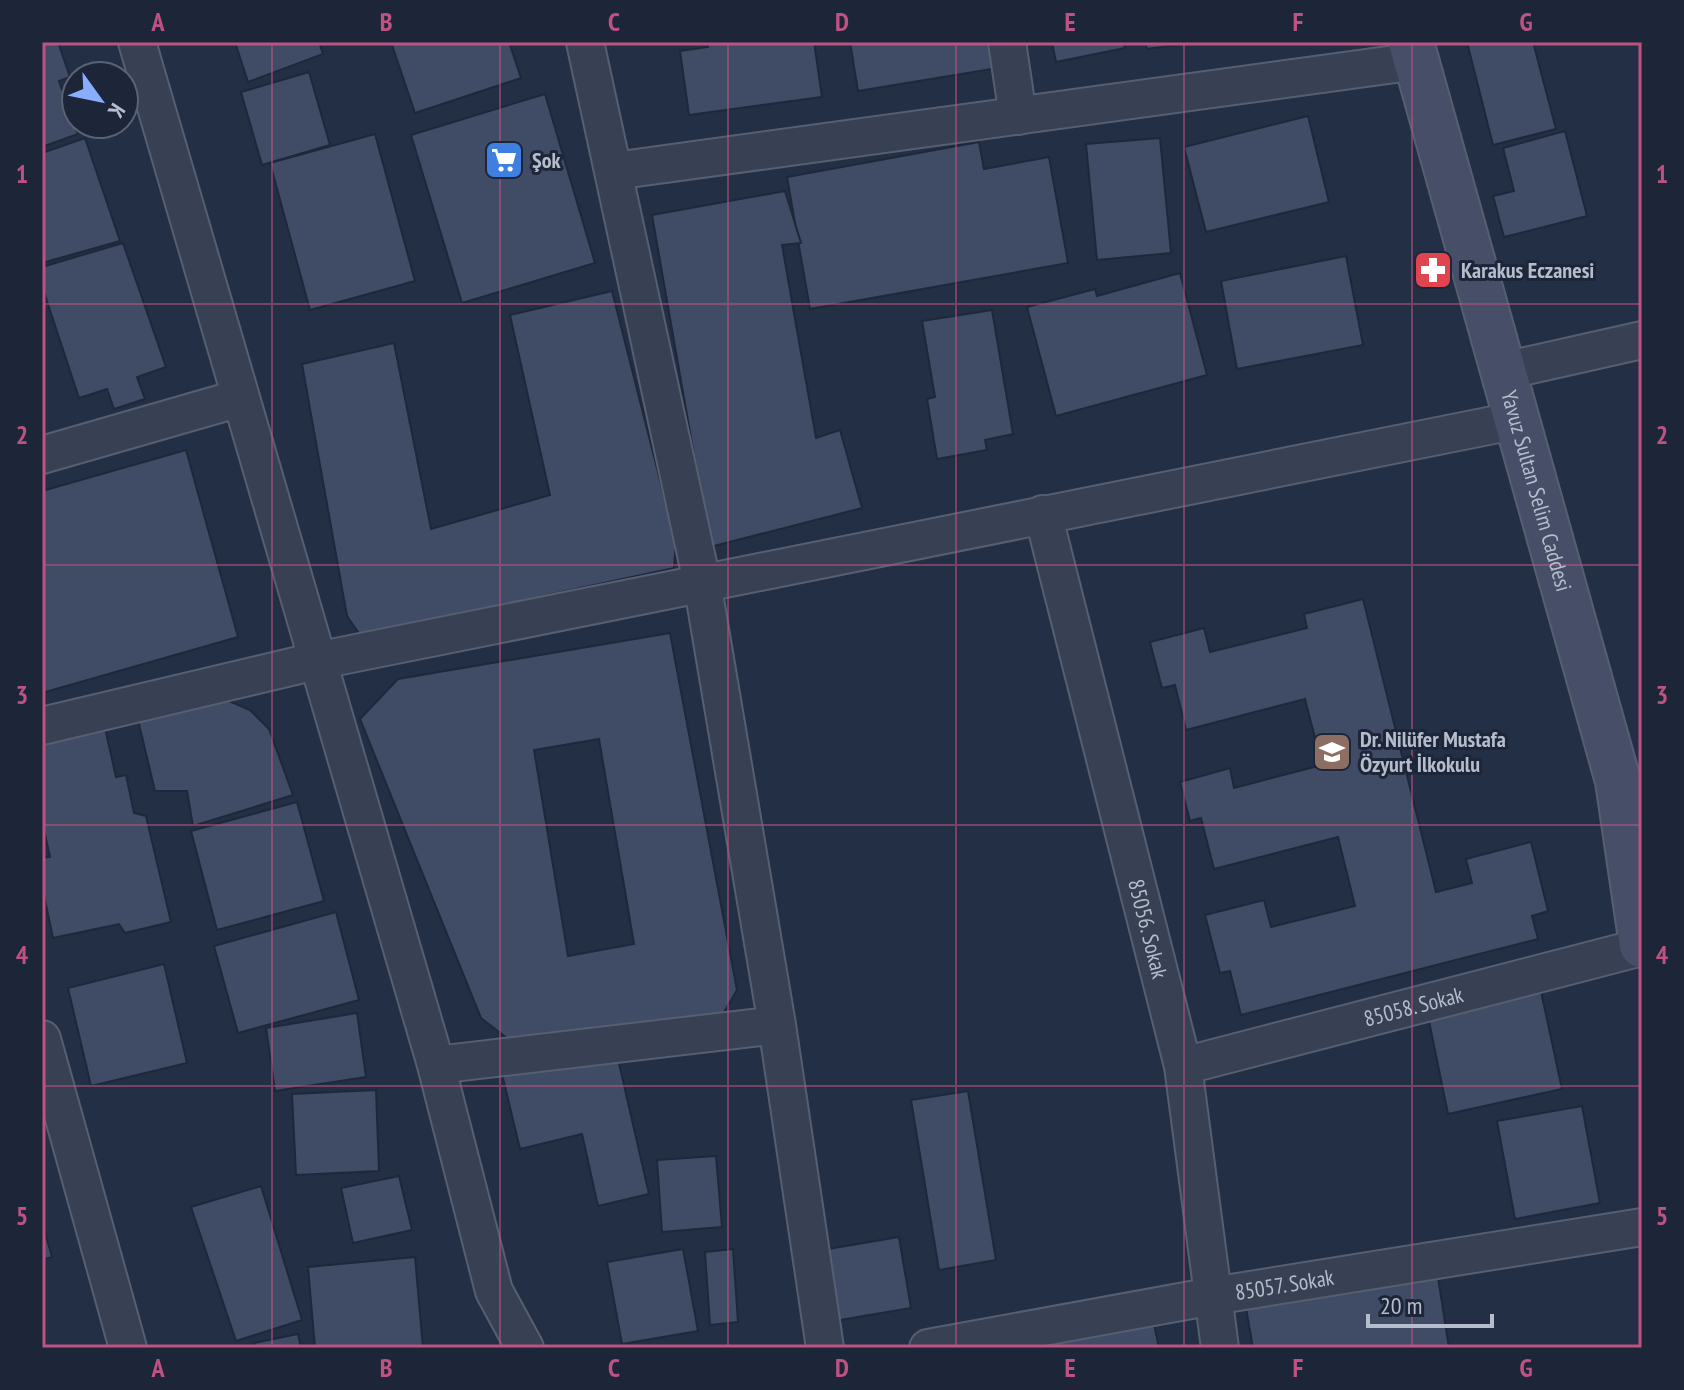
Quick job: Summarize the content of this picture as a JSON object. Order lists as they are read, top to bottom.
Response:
{
  "streets": {
    "street": [
      "Yavuz Sultan Selim Caddesi",
      "85056. Sokak",
      "85058. Sokak",
      "85057. Sokak"
    ]
  },
  "crossings": [
    ["Yavuz Sultan Selim Caddesi", "85058. Sokak"],
    ["85056. Sokak", "85058. Sokak"],
    ["85056. Sokak", "85057. Sokak"]
  ],
  "places": {
    "supermarket": ["Şok"],
    "pharmacy": ["Karakus Eczanesi"],
    "school or university": ["Dr. Nilüfer Mustafa Özyurt İlkokulu"]
  },
  "scale_bar": "20 m",
  "north": "bottom right",
  "grid": {
    "columns": [
      "A",
      "B",
      "C",
      "D",
      "E",
      "F",
      "G"
    ],
    "rows": [
      "1",
      "2",
      "3",
      "4",
      "5"
    ]
  }
}
